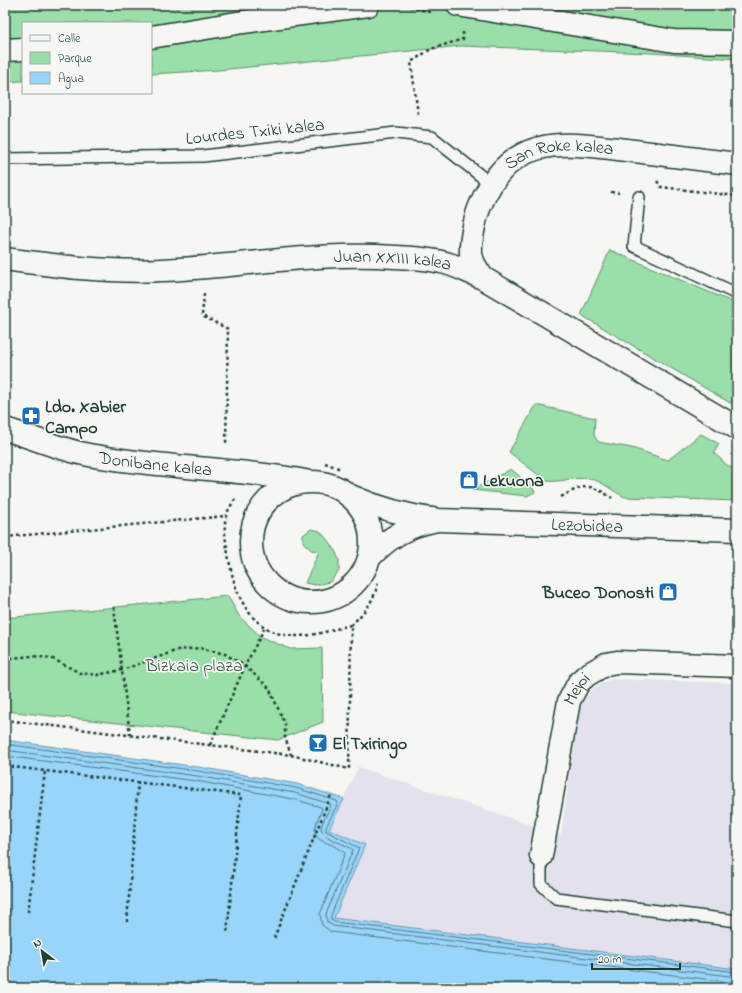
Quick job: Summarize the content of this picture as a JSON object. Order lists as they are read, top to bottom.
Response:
{
  "streets": {
    "street": [
      "San Roke kalea",
      "Juan XXIII kalea",
      "Donibane kalea",
      "Lezobidea",
      "Meipi"
    ],
    "lane": ["Lourdes Txiki kalea"]
  },
  "crossings": [
    ["Lourdes Txiki kalea", "San Roke kalea"],
    ["San Roke kalea", "Juan XXIII kalea"],
    ["Donibane kalea", "Lezobidea"]
  ],
  "parks": ["Bizkaia plaza"],
  "places": {
    "pharmacy": ["Ldo. Xabier Campo"],
    "shop": ["Lekuona", "Buceo Donosti"],
    "bar": ["El Txiringo"]
  },
  "legend": ["Calle", "Parque", "Agua"],
  "scale_bar": "20 m",
  "north": "top left"
}
